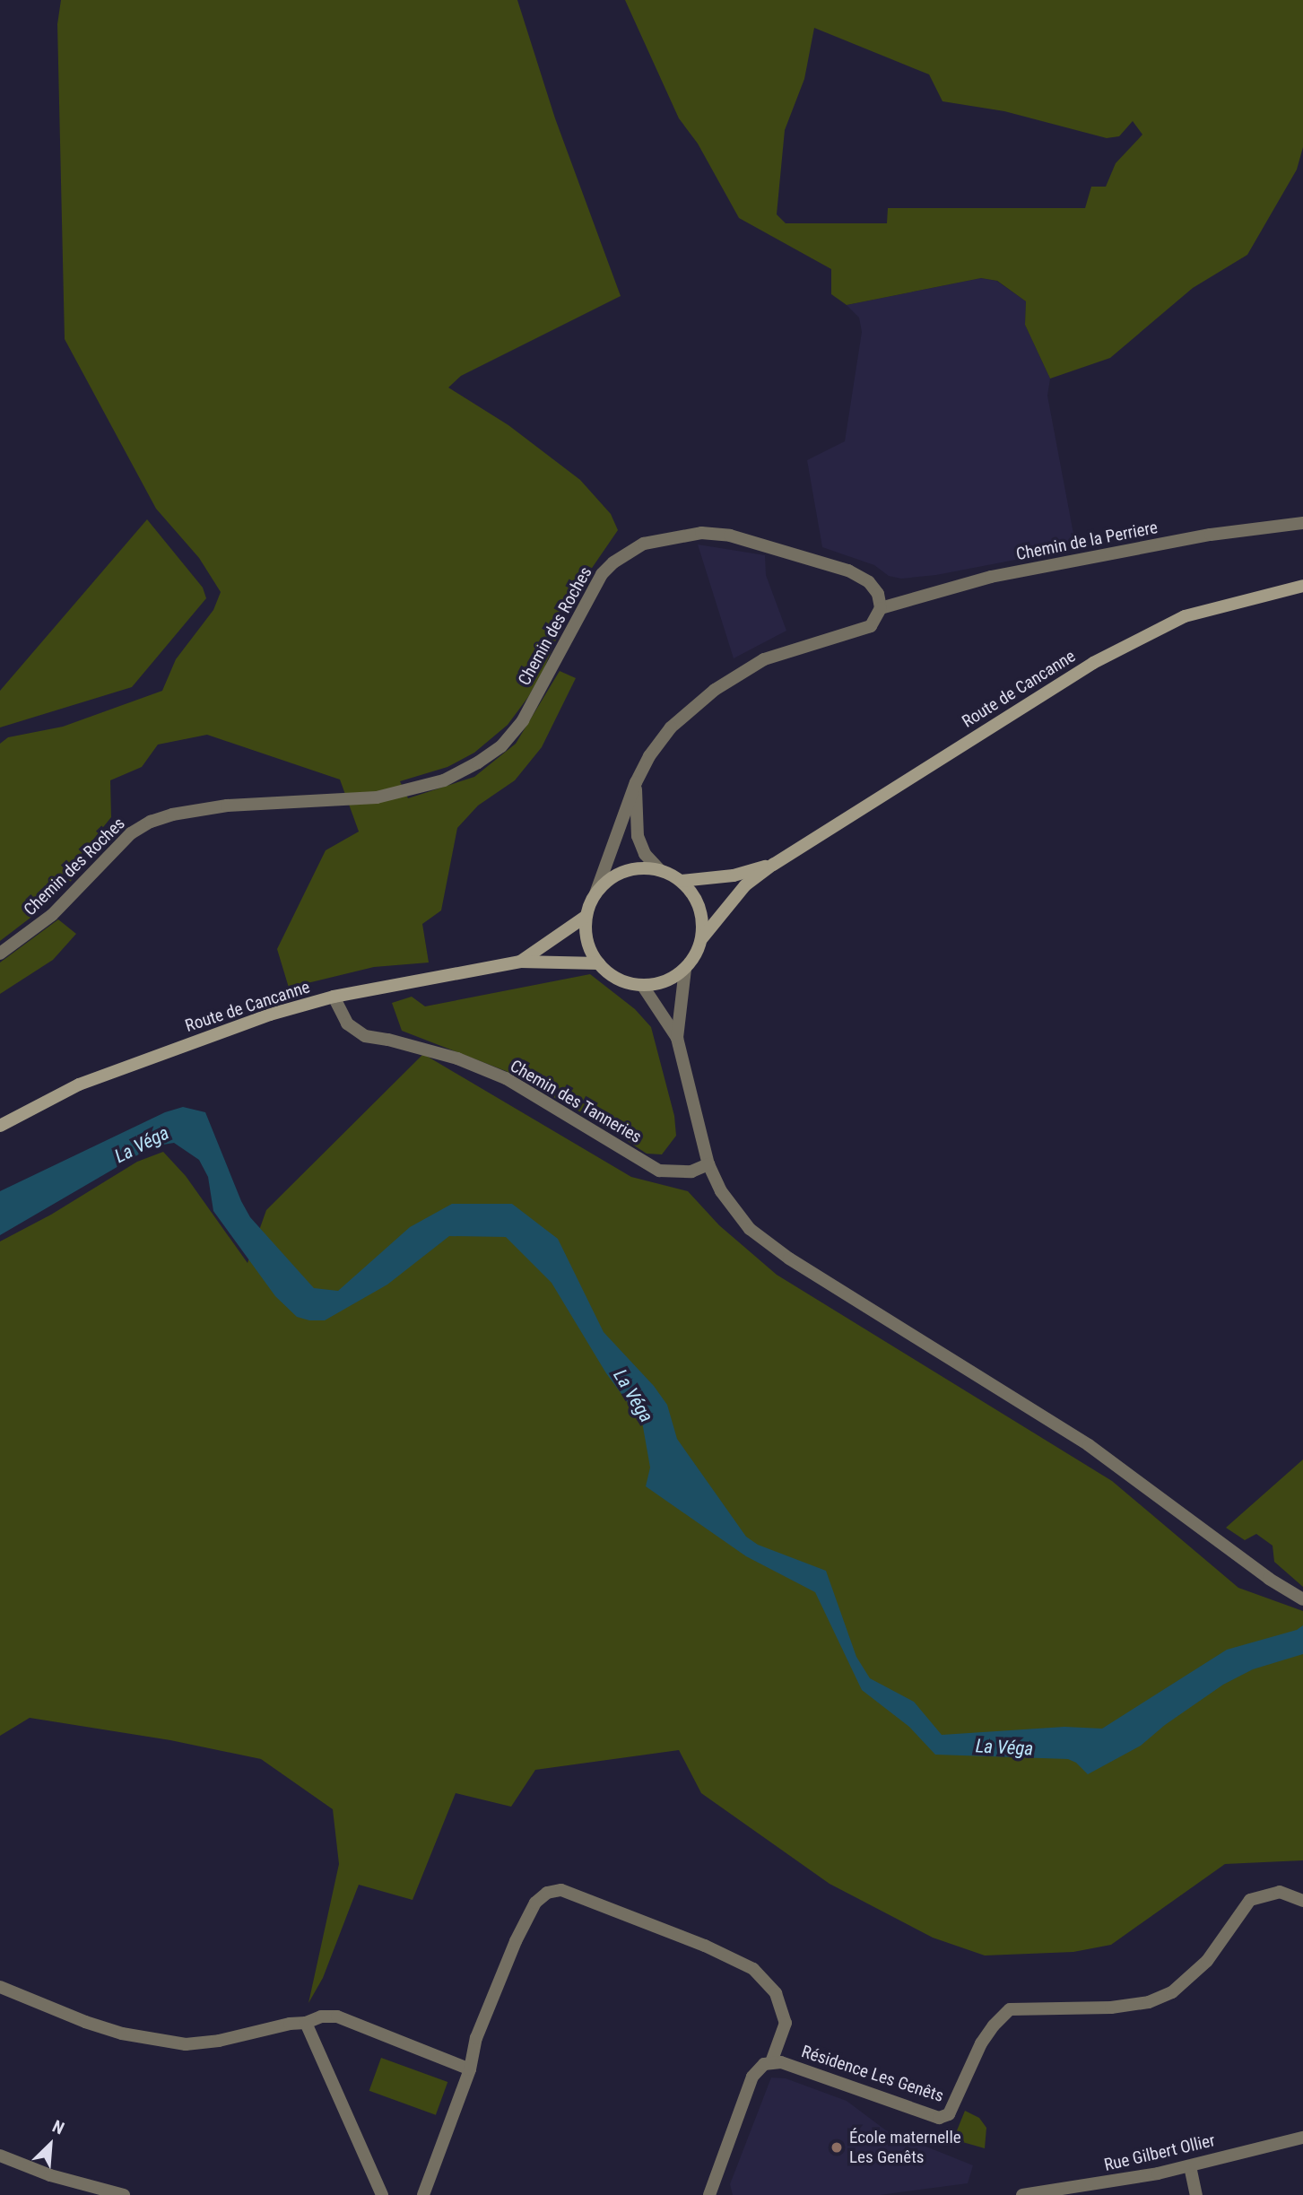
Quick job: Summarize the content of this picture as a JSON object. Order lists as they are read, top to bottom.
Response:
{
  "streets": {
    "main road": ["Route de Cancanne"],
    "street": [
      "Chemin de la Perriere",
      "Chemin des Roches",
      "Chemin des Tanneries",
      "Résidence Les Genêts",
      "Rue Gilbert Ollier"
    ]
  },
  "crossings": [
    ["Chemin de la Perriere", "Chemin des Roches"],
    ["Route de Cancanne", "Chemin des Tanneries"]
  ],
  "water": ["La Véga"],
  "places": ["École maternelle Les Genêts"],
  "north": "top right"
}
